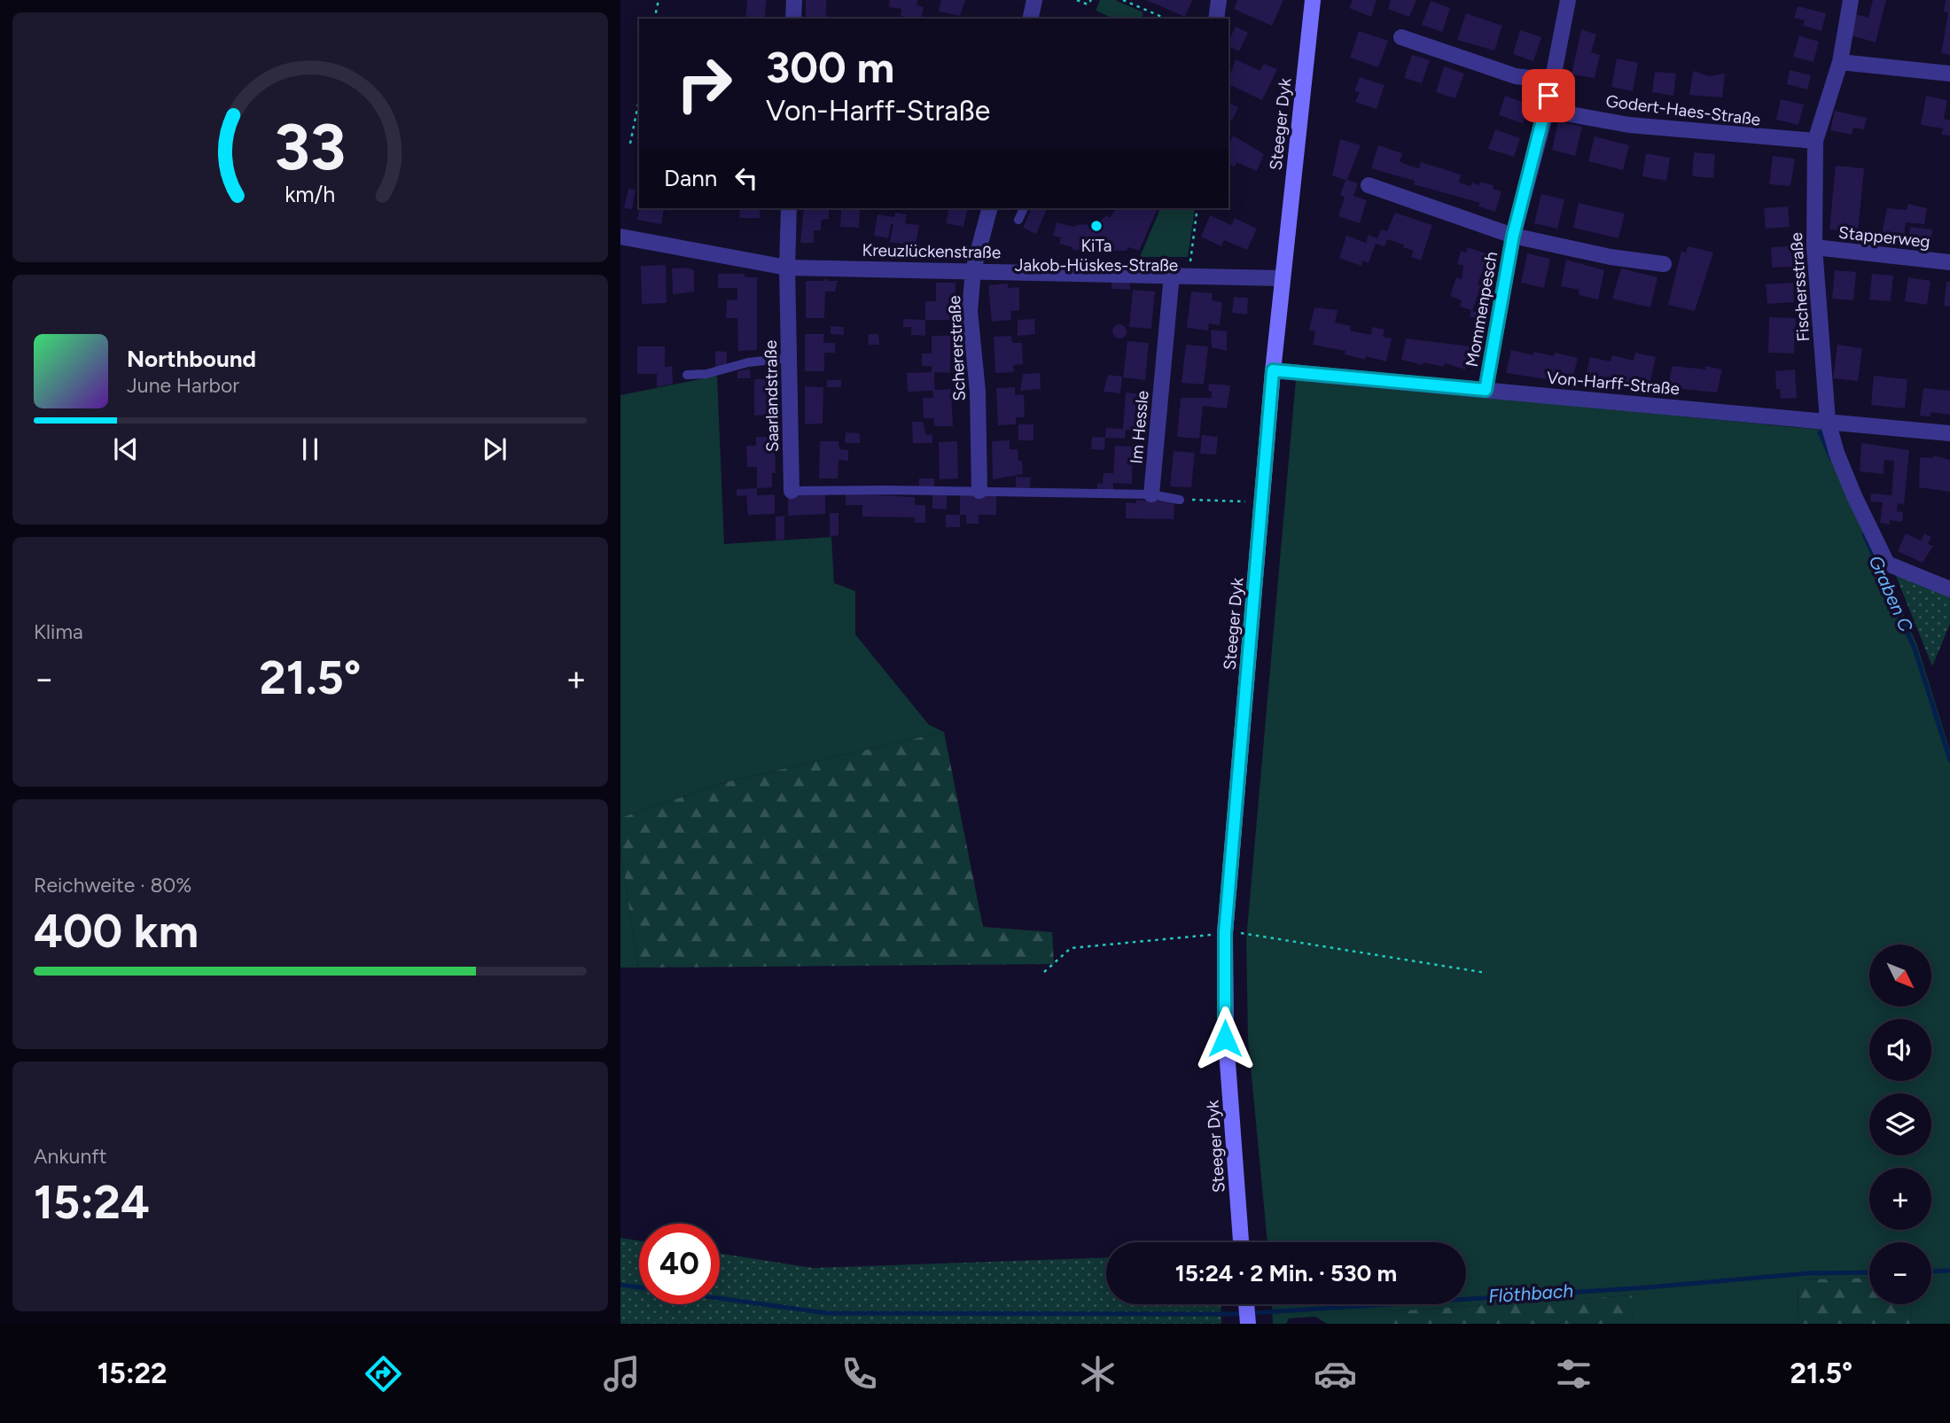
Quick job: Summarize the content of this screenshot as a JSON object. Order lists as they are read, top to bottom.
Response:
{
  "streets": {
    "street": [
      "Godert-Haes-Straße",
      "Steeger Dyk",
      "Stapperweg",
      "Kreuzlückenstraße",
      "Fischersstraße",
      "Mommenpesch",
      "Schererstraße",
      "Von-Harff-Straße",
      "Saarlandstraße",
      "Im Hessle"
    ]
  },
  "crossings": [
    ["Godert-Haes-Straße", "Fischersstraße"],
    ["Godert-Haes-Straße", "Mommenpesch"],
    ["Steeger Dyk", "Kreuzlückenstraße"],
    ["Steeger Dyk", "Von-Harff-Straße"],
    ["Stapperweg", "Fischersstraße"],
    ["Kreuzlückenstraße", "Schererstraße"],
    ["Kreuzlückenstraße", "Saarlandstraße"],
    ["Kreuzlückenstraße", "Im Hessle"],
    ["Fischersstraße", "Von-Harff-Straße"],
    ["Mommenpesch", "Von-Harff-Straße"],
    ["Schererstraße", "Saarlandstraße"]
  ],
  "water": ["Graben C", "Flöthbach"],
  "places": ["KiTa Jakob-Hüskes-Straße"],
  "north": "bottom right",
  "page": {
    "turn": ["300 m", "Von-Harff-Straße"],
    "then": "Dann",
    "song": ["Northbound", "June Harbor"],
    "tile": [
      "Klima",
      ["Reichweite · 80%", "400 km"],
      ["Ankunft", "15:24"]
    ],
    "heat": ["−", "21.5°", "+"],
    "map_buttons": ["+", "−"],
    "limit": "40",
    "trip": "15:24 · 2 Min. · 530 m",
    "tabs": ["15:22", "21.5°"],
    "gauge": ["33", "km/h"]
  }
}
